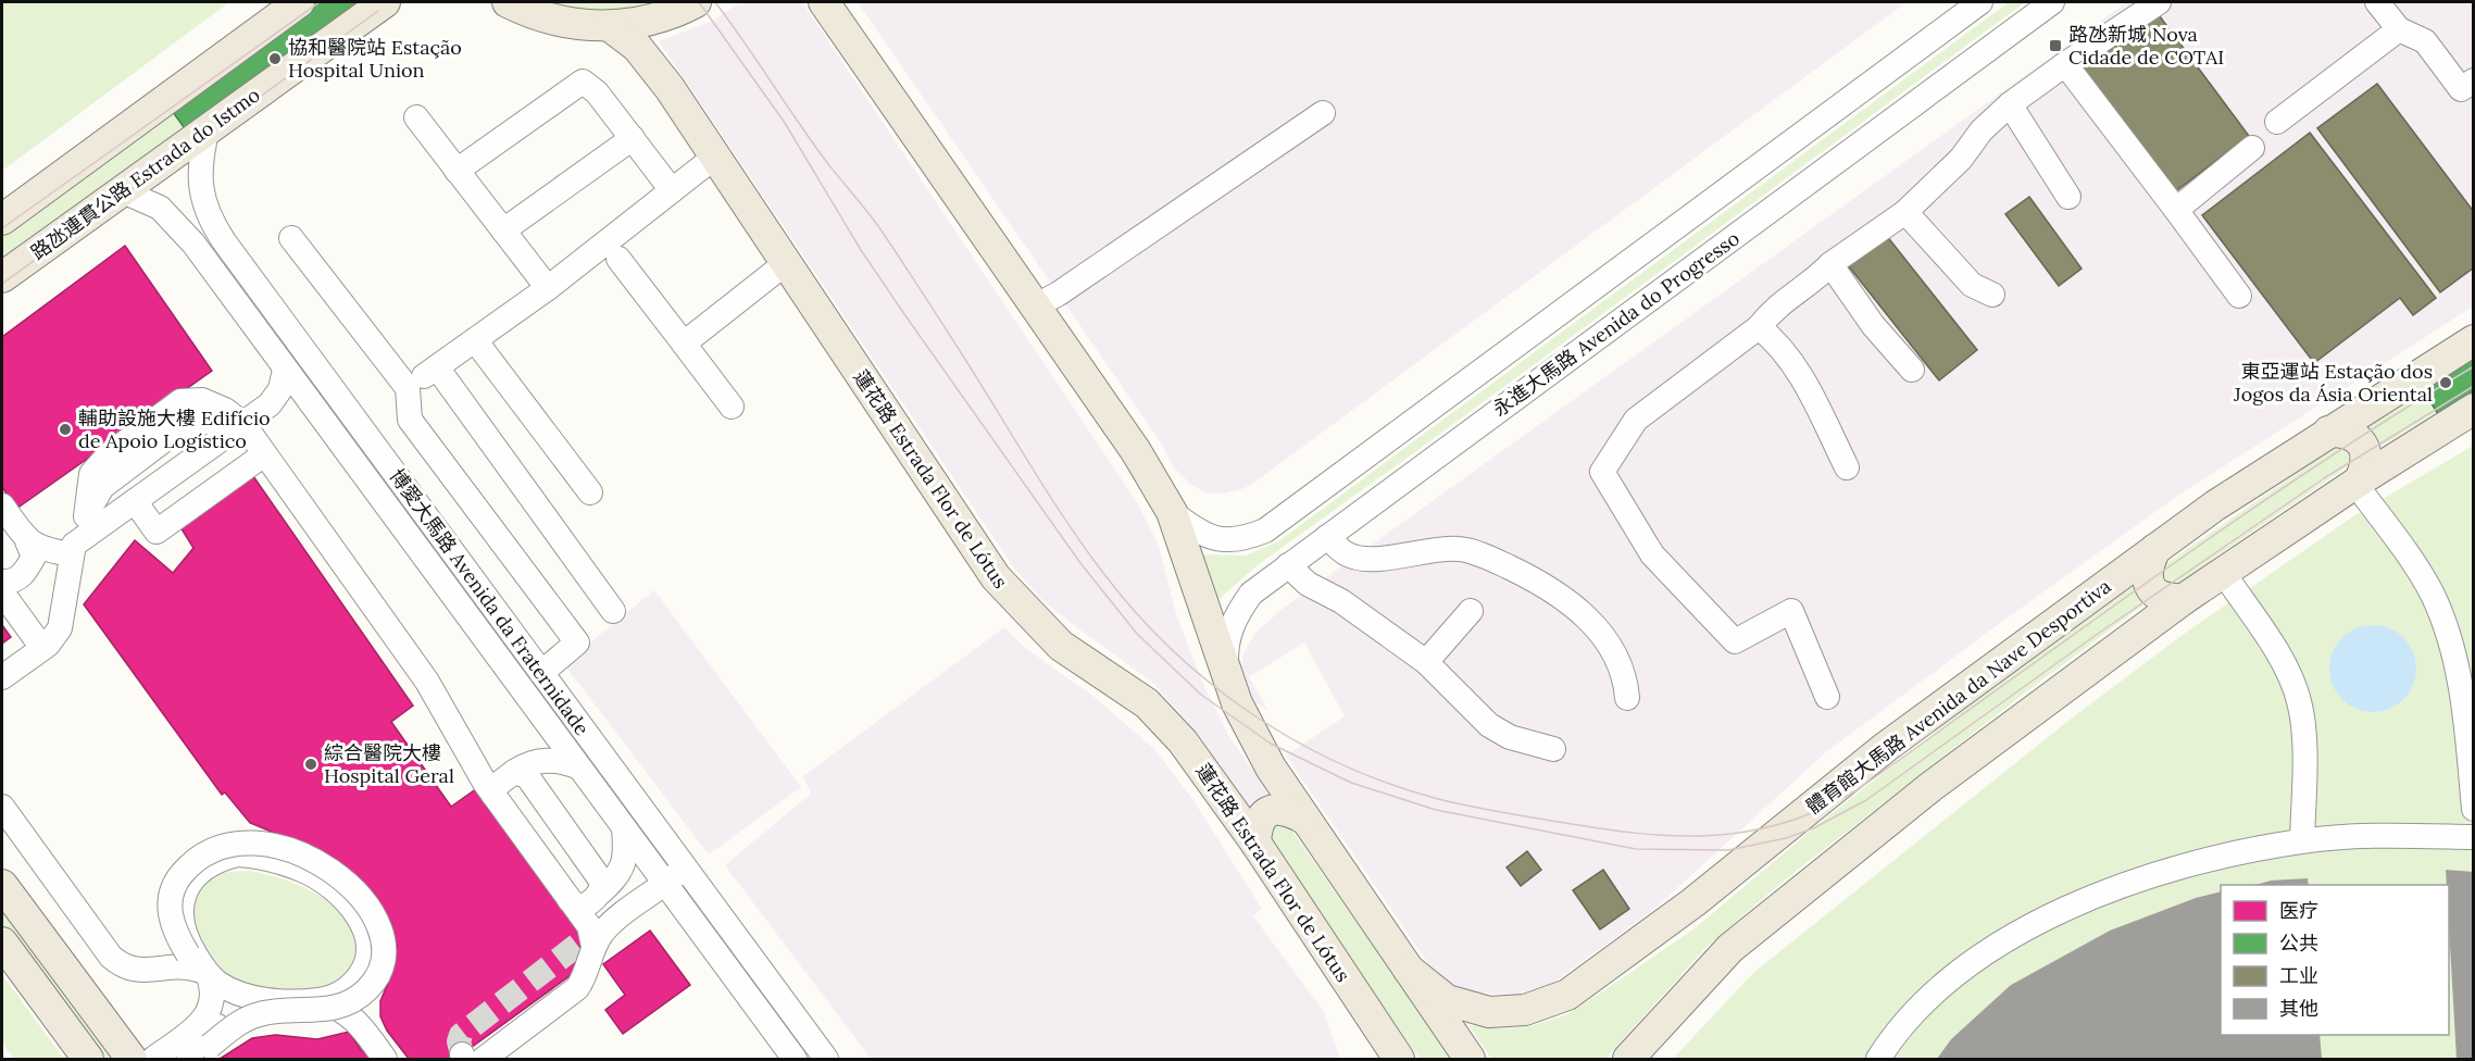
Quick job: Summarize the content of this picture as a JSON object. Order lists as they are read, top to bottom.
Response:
{
  "streets": {
    "main road": ["路氹連貫公路 Estrada do Istmo", "蓮花路 Estrada Flor de Lótus", "體育館大馬路 Avenida da Nave Desportiva"],
    "street": ["永進大馬路 Avenida do Progresso", "博愛大馬路 Avenida da Fraternidade"]
  },
  "crossings": [
    ["路氹連貫公路 Estrada do Istmo", "博愛大馬路 Avenida da Fraternidade"]
  ],
  "places": {
    "transit": ["路氹新城 Nova Cidade de COTAI"],
    "other": [
      "協和醫院站 Estação Hospital Union",
      "東亞運站 Estação dos Jogos da Ásia Oriental",
      "輔助設施大樓 Edifício de Apoio Logístico",
      "綜合醫院大樓 Hospital Geral"
    ]
  },
  "legend": [
    "医疗",
    "公共",
    "工业",
    "其他"
  ]
}
